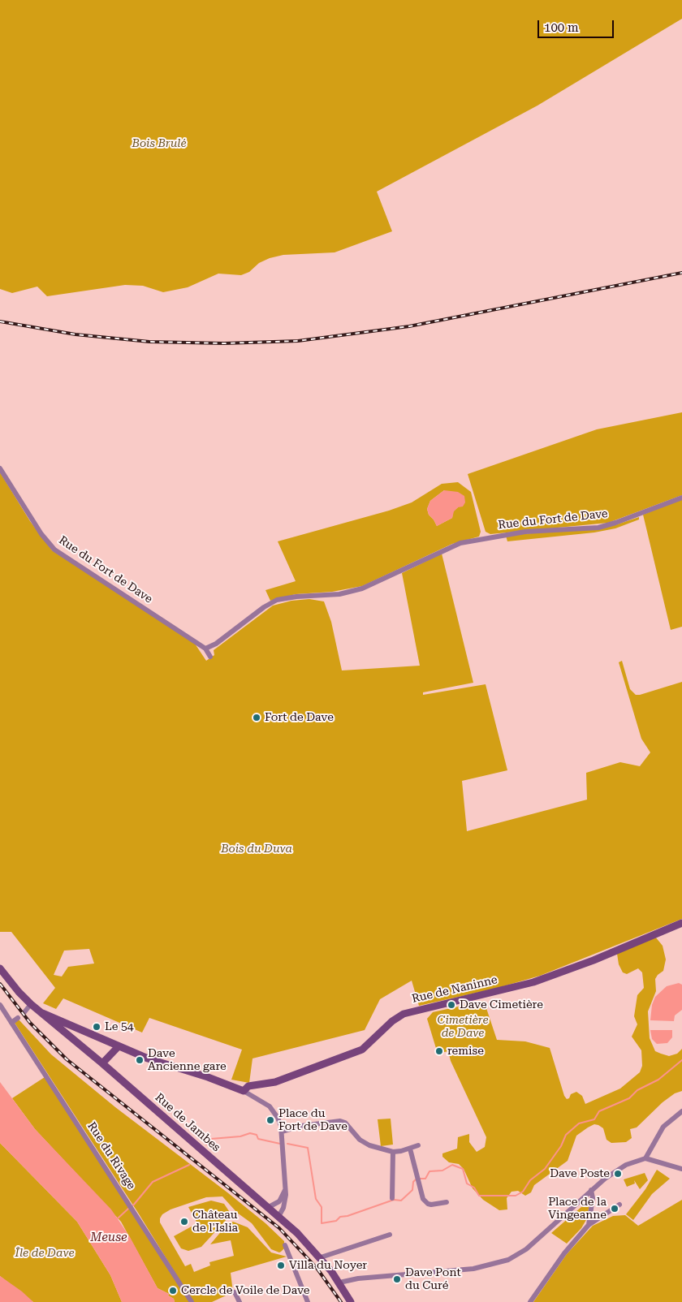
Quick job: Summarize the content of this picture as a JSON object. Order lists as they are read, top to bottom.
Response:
{
  "streets": {
    "street": [
      "Rue du Fort de Dave",
      "Rue de Naninne",
      "Rue de Jambes",
      "Rue du Rivage"
    ]
  },
  "water": ["Meuse"],
  "parks": [
    "Bois Brulé",
    "Bois du Duva",
    "Cimetière de Dave",
    "Île de Dave"
  ],
  "places": [
    "Fort de Dave",
    "Dave Cimetière",
    "Le 54",
    "remise",
    "Dave Ancienne gare",
    "Place du Fort de Dave",
    "Dave Poste",
    "Place de la Vingeanne",
    "Château de l'Islia",
    "Villa du Noyer",
    "Dave Pont du Curé",
    "Cercle de Voile de Dave"
  ],
  "scale_bar": "100 m"
}
